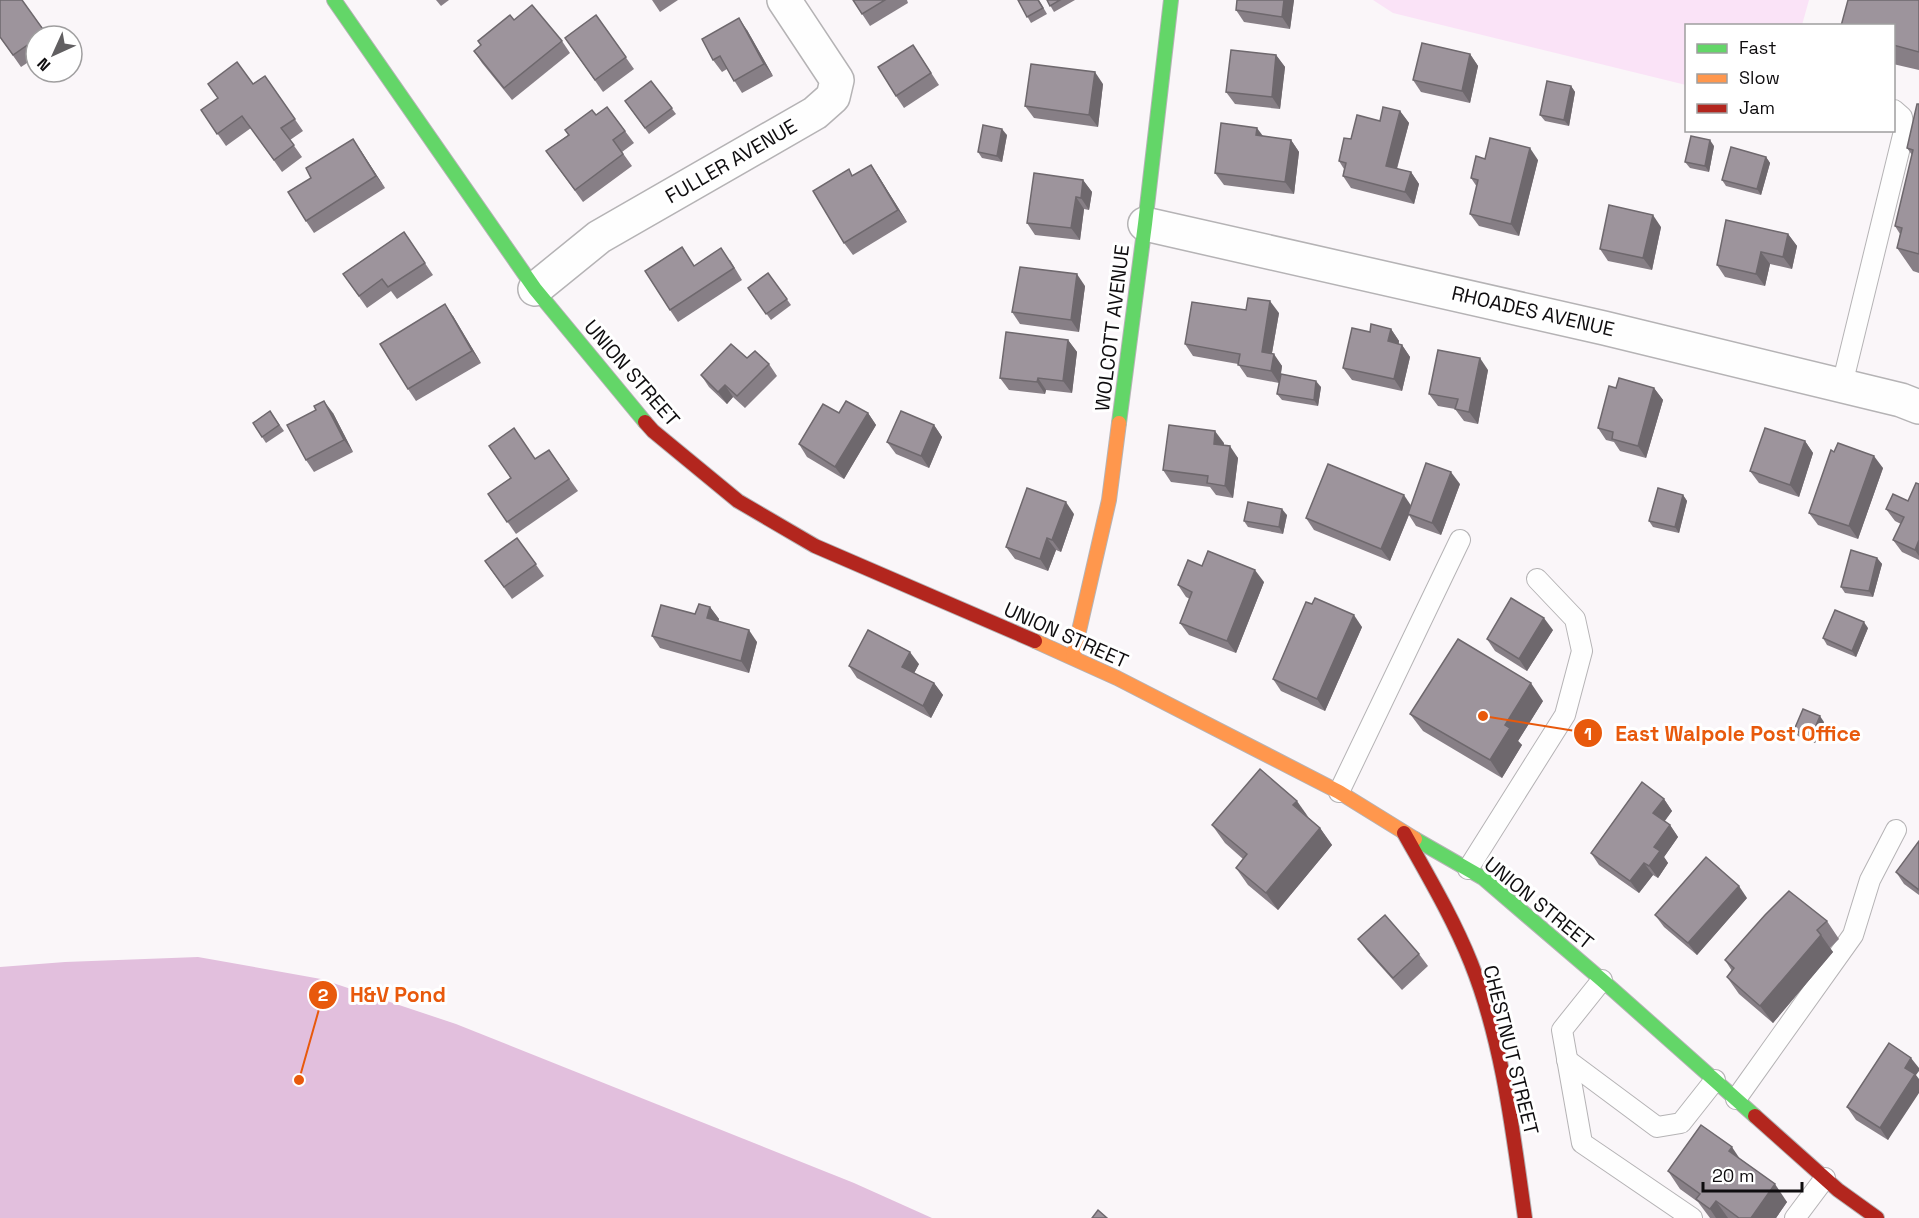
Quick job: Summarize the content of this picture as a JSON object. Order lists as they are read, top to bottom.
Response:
{
  "streets": {
    "main road": ["WOLCOTT AVENUE", "UNION STREET", "CHESTNUT STREET"],
    "street": ["FULLER AVENUE", "RHOADES AVENUE"]
  },
  "crossings": [
    ["FULLER AVENUE", "UNION STREET"],
    ["RHOADES AVENUE", "WOLCOTT AVENUE"],
    ["WOLCOTT AVENUE", "UNION STREET"],
    ["UNION STREET", "CHESTNUT STREET"]
  ],
  "places": ["East Walpole Post Office", "H&V Pond"],
  "legend": ["Fast", "Slow", "Jam"],
  "scale_bar": "20 m",
  "north": "bottom left"
}
